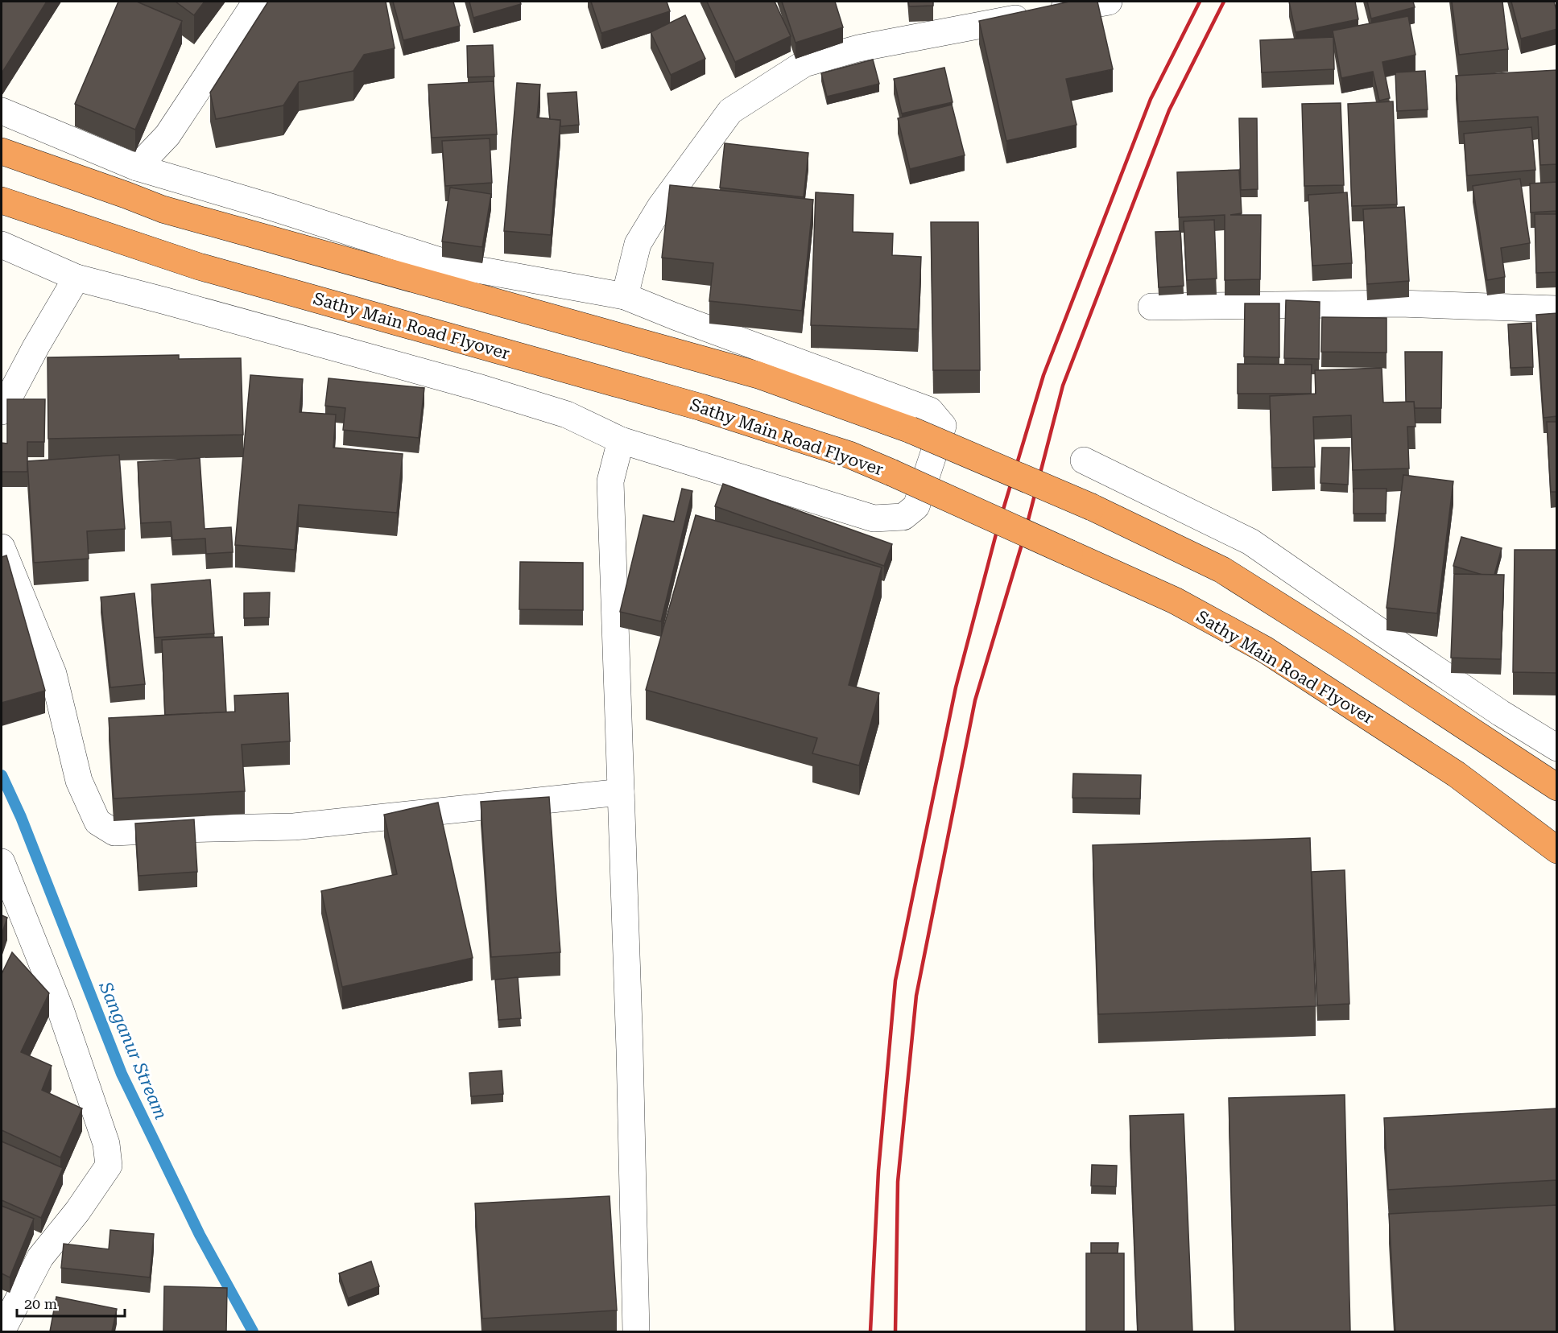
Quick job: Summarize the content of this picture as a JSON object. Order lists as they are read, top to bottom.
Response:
{
  "streets": {
    "highway": ["Sathy Main Road Flyover"]
  },
  "water": ["Sanganur Stream"],
  "scale_bar": "20 m"
}
